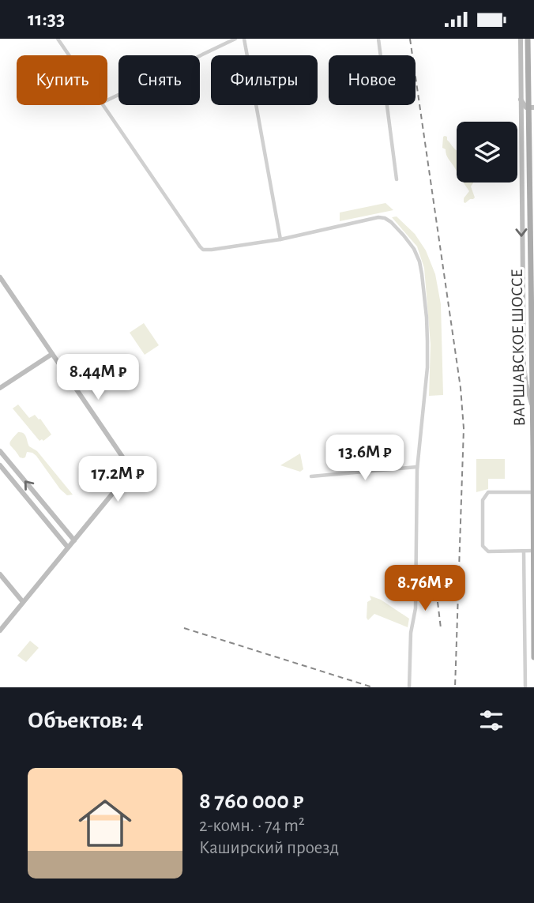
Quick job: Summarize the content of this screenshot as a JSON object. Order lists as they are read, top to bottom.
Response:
{
  "streets": {
    "main road": ["ВАРШАВСКОЕ ШОССЕ"]
  },
  "page": {
    "status": "11:33",
    "chip": [
      "Купить",
      "Снять",
      "Фильтры",
      "Новое"
    ],
    "price": [
      "8.44M ₽",
      "13.6M ₽",
      "17.2M ₽",
      "8.76M ₽"
    ],
    "heading": "Объектов: 4",
    "list": [
      {
        "name": "8 760 000 ₽",
        "note": "2-комн. · 74 m² · Каширский проезд"
      }
    ]
  }
}
